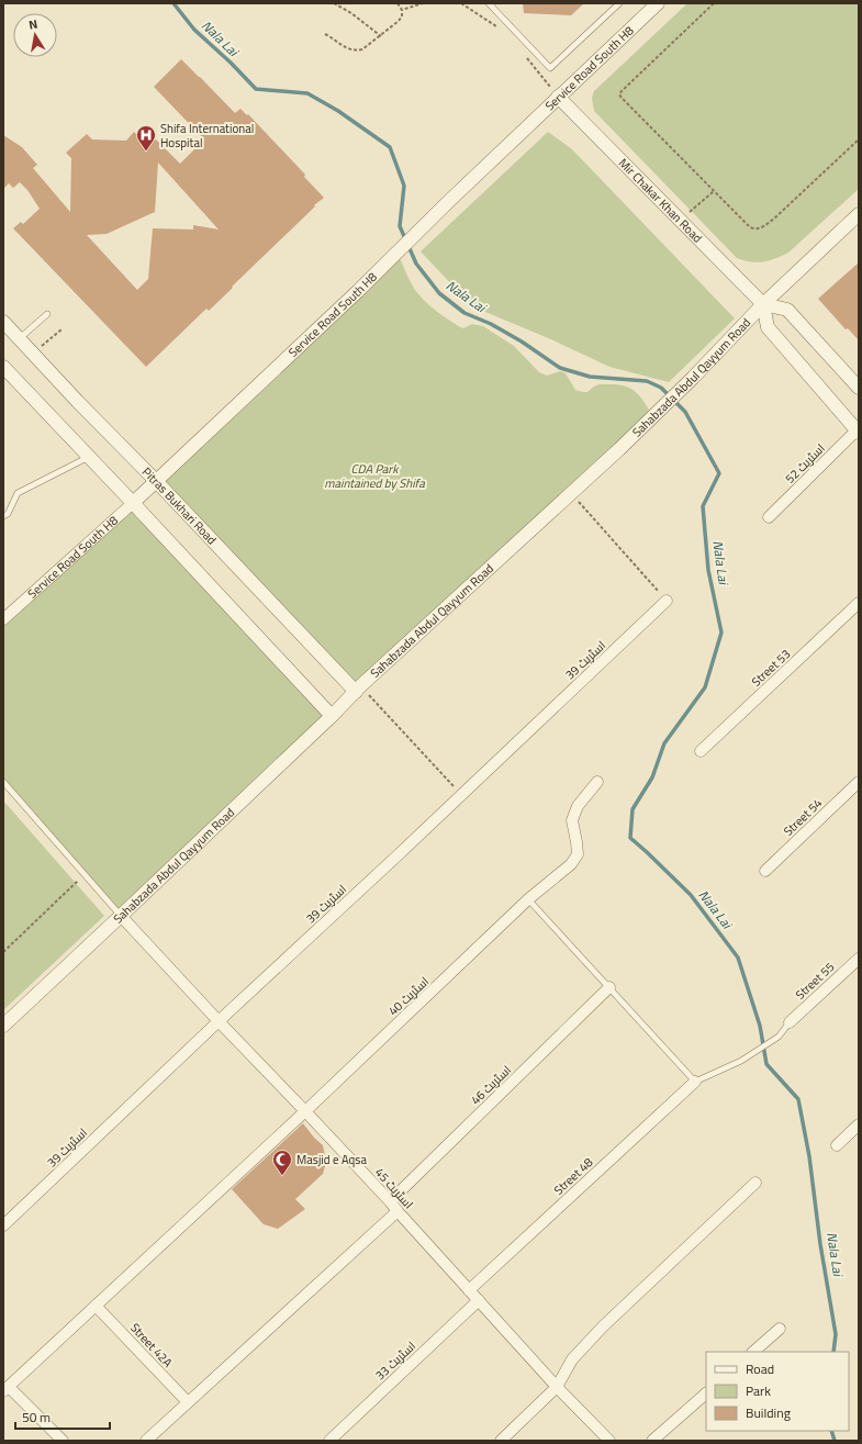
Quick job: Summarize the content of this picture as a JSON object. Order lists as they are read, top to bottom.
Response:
{
  "streets": {
    "street": [
      "Service Road South H8",
      "Mir Chakar Khan Road",
      "Sahabzada Abdul Qayyum Road",
      "اسٹریٹ 52",
      "Pitras Bukhari Road",
      "اسٹریٹ 39",
      "Street 53",
      "Street 54",
      "Street 55",
      "اسٹریٹ 40",
      "اسٹریٹ 46",
      "Street 48",
      "اسٹریٹ 45",
      "Street 42A",
      "اسٹریٹ 33"
    ]
  },
  "crossings": [
    ["Service Road South H8", "Mir Chakar Khan Road"],
    ["Service Road South H8", "Pitras Bukhari Road"],
    ["Mir Chakar Khan Road", "Sahabzada Abdul Qayyum Road"],
    ["Sahabzada Abdul Qayyum Road", "Pitras Bukhari Road"],
    ["Sahabzada Abdul Qayyum Road", "اسٹریٹ 45"],
    ["اسٹریٹ 39", "اسٹریٹ 45"],
    ["اسٹریٹ 40", "اسٹریٹ 45"],
    ["اسٹریٹ 40", "Street 42A"],
    ["اسٹریٹ 46", "اسٹریٹ 45"],
    ["Street 48", "اسٹریٹ 45"],
    ["اسٹریٹ 45", "اسٹریٹ 33"]
  ],
  "water": ["Nala Lai"],
  "parks": ["CDA Park maintained by Shifa"],
  "places": {
    "hospital": ["Shifa International Hospital"],
    "mosque": ["Masjid e Aqsa"]
  },
  "legend": ["Road", "Park", "Building"],
  "scale_bar": "50 m",
  "north": "top"
}
